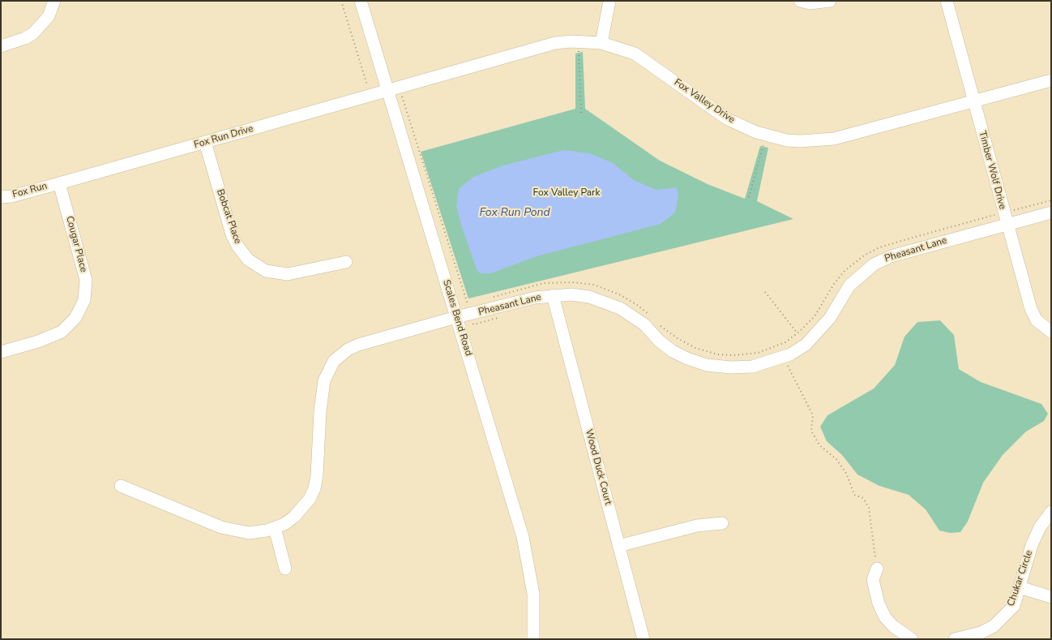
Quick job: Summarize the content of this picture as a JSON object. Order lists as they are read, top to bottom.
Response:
{
  "streets": {
    "street": [
      "Fox Valley Drive",
      "Fox Run Drive",
      "Timber Wolf Drive",
      "Fox Run",
      "Bobcat Place",
      "Cougar Place",
      "Pheasant Lane",
      "Scales Bend Road",
      "Wood Duck Court",
      "Chukar Circle"
    ]
  },
  "crossings": [
    ["Fox Valley Drive", "Fox Run Drive"],
    ["Fox Valley Drive", "Timber Wolf Drive"],
    ["Fox Valley Drive", "Scales Bend Road"],
    ["Fox Run Drive", "Fox Run"],
    ["Fox Run Drive", "Bobcat Place"],
    ["Fox Run Drive", "Cougar Place"],
    ["Fox Run Drive", "Scales Bend Road"],
    ["Timber Wolf Drive", "Pheasant Lane"],
    ["Fox Run", "Cougar Place"],
    ["Pheasant Lane", "Scales Bend Road"],
    ["Pheasant Lane", "Wood Duck Court"]
  ],
  "water": ["Fox Run Pond"],
  "parks": ["Fox Valley Park"]
}
